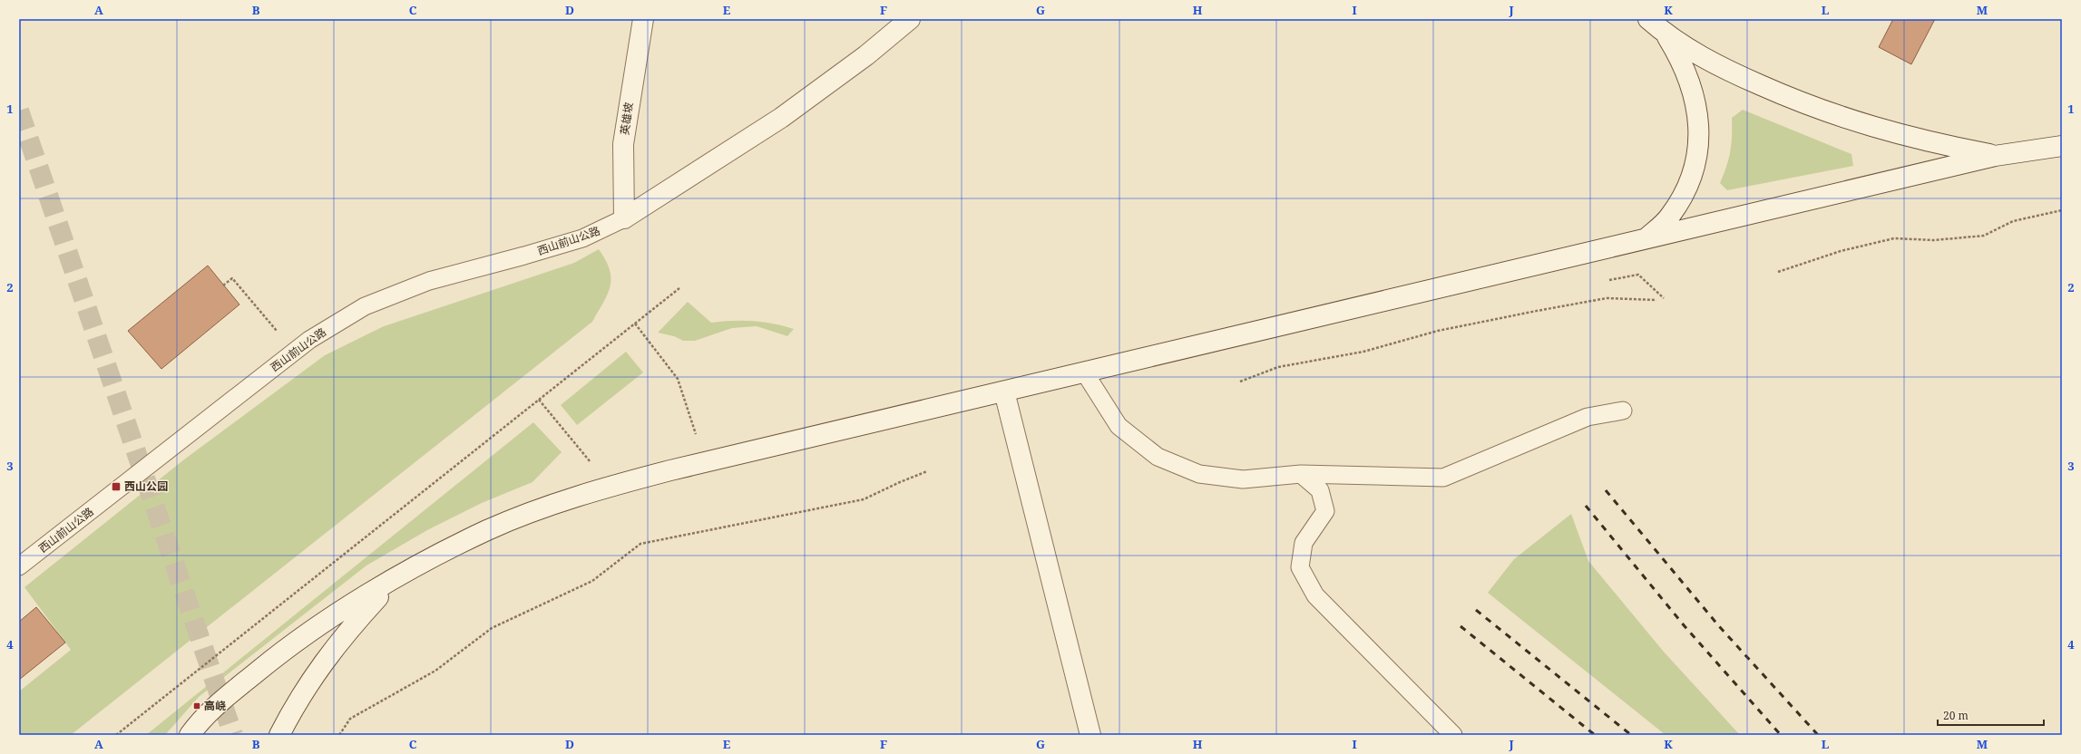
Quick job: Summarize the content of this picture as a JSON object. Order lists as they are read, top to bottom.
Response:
{
  "streets": {
    "main road": ["英雄坡"],
    "lane": ["西山前山公路"]
  },
  "crossings": [
    ["英雄坡", "西山前山公路"]
  ],
  "places": {
    "transit": ["西山公园", "高峣"]
  },
  "scale_bar": "20 m",
  "grid": {
    "columns": [
      "A",
      "B",
      "C",
      "D",
      "E",
      "F",
      "G",
      "H",
      "I",
      "J",
      "K",
      "L",
      "M"
    ],
    "rows": [
      "1",
      "2",
      "3",
      "4"
    ]
  }
}
